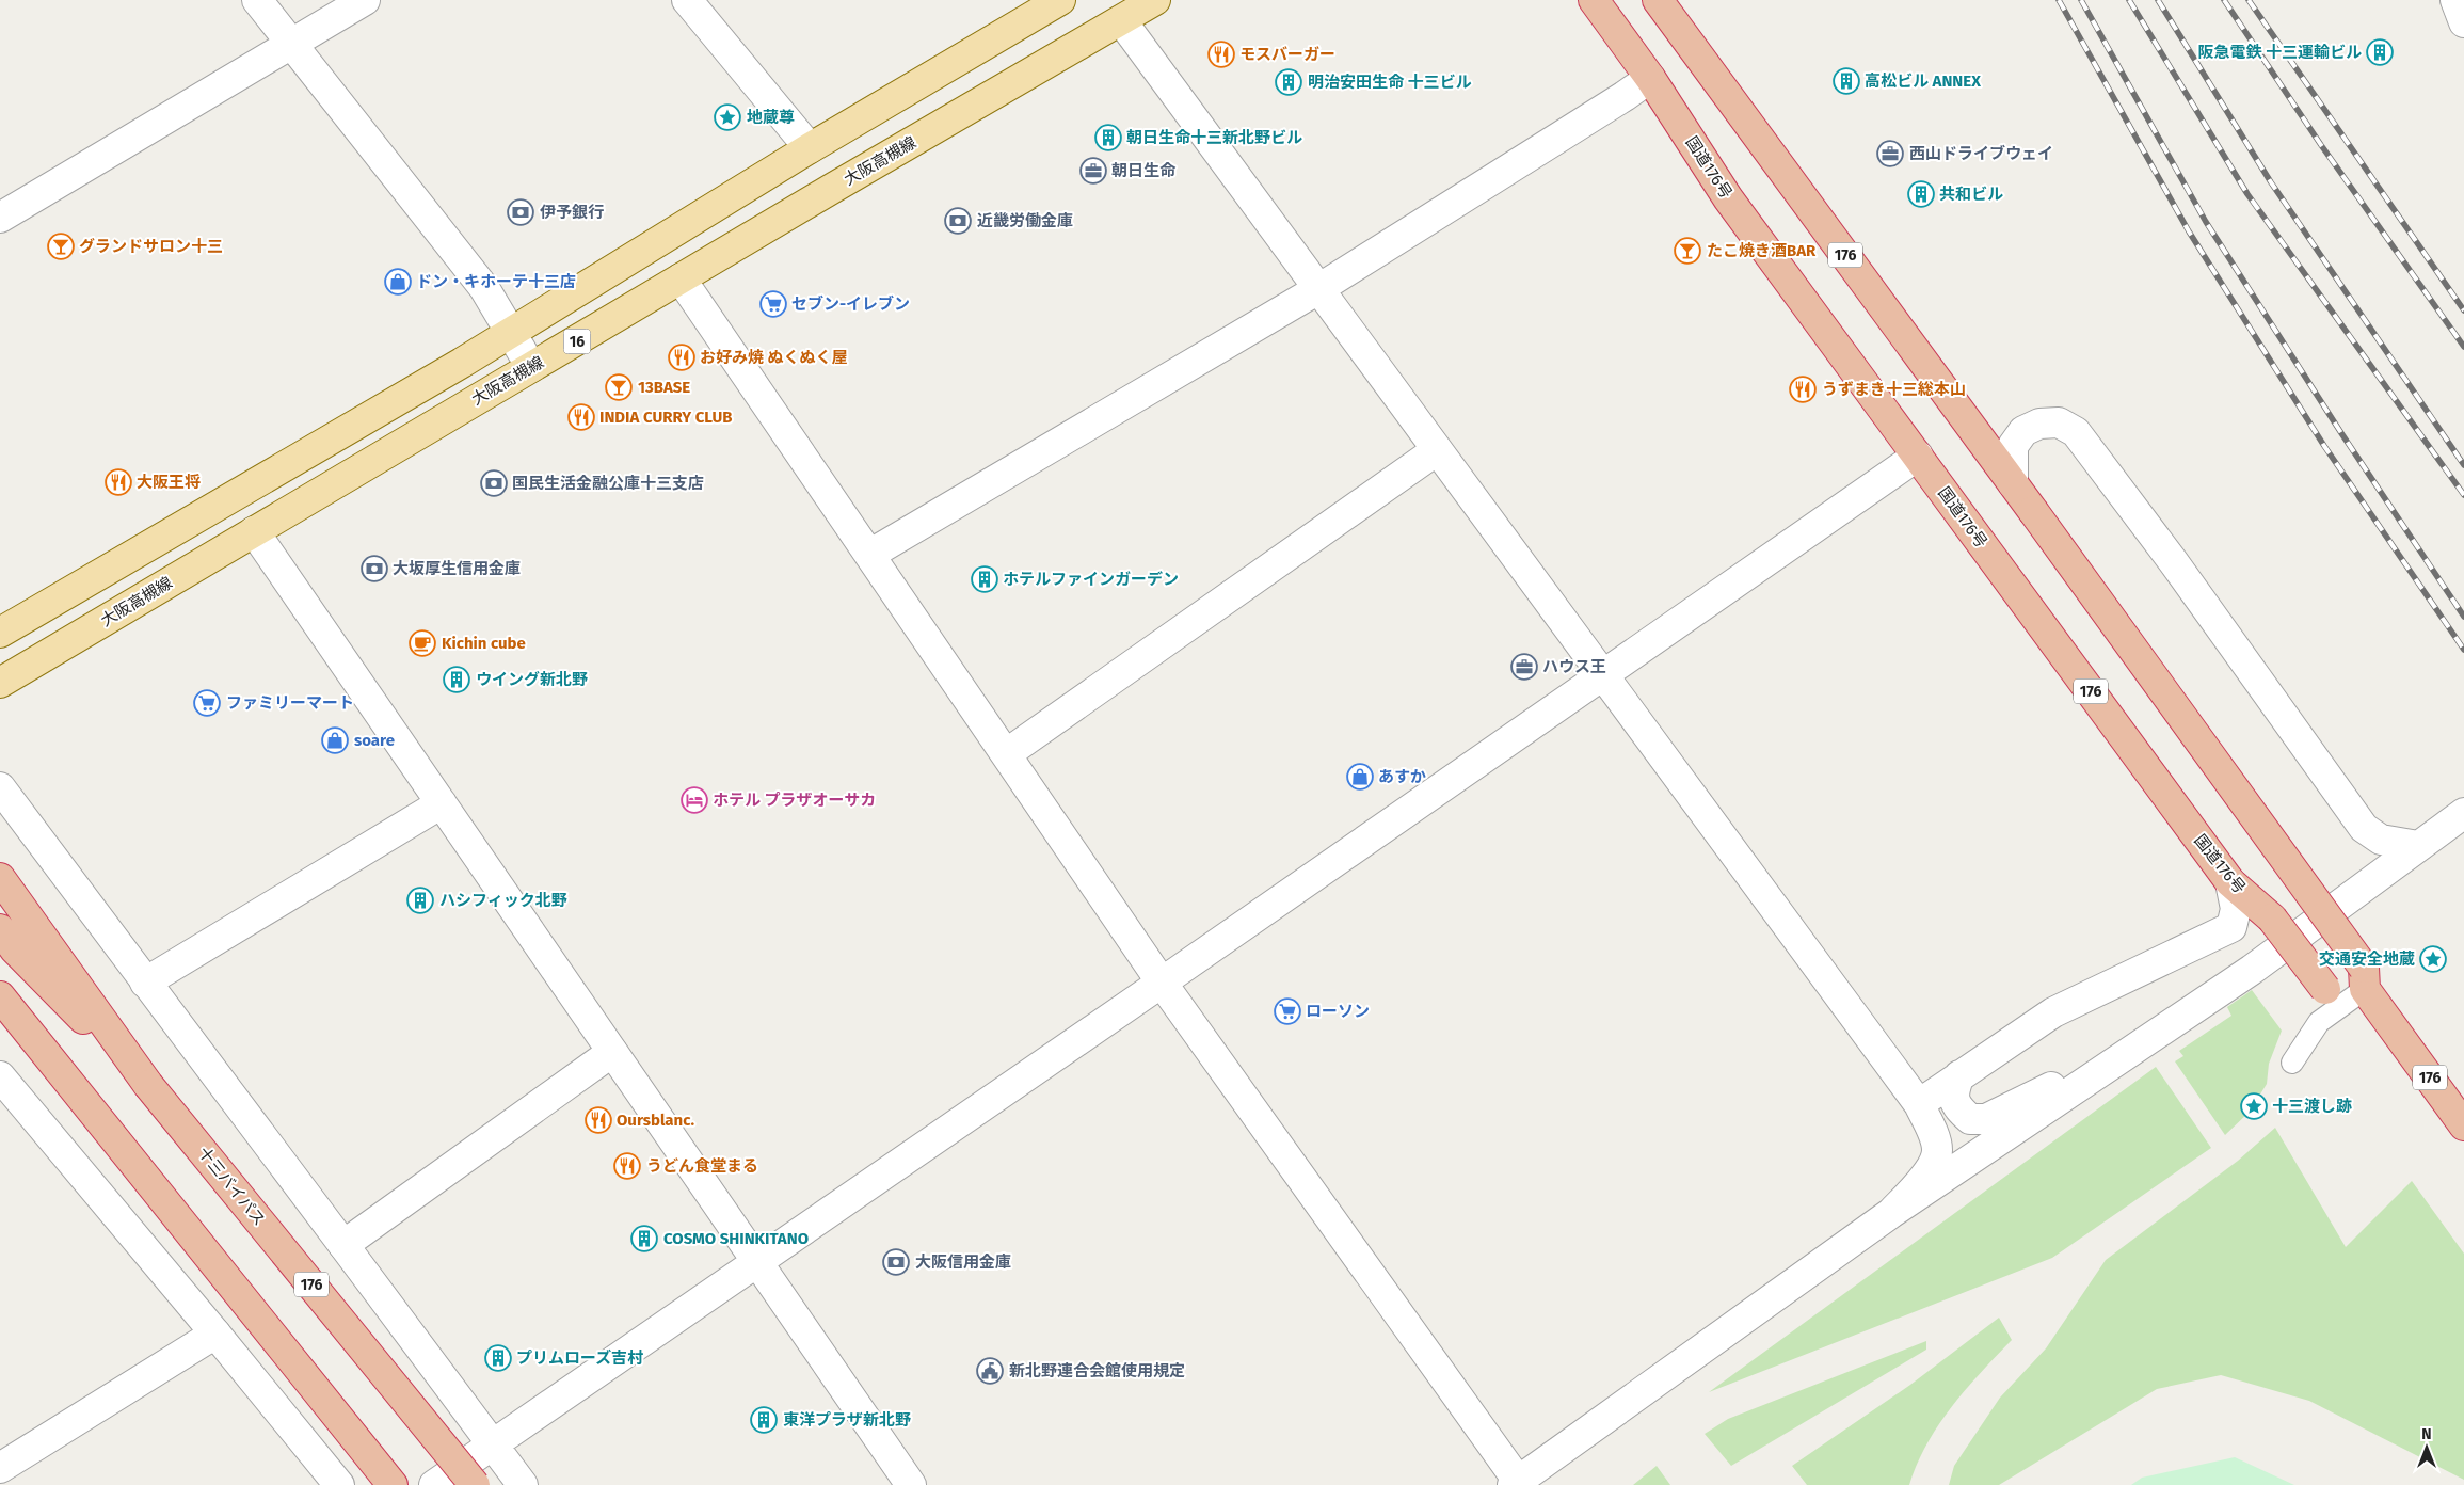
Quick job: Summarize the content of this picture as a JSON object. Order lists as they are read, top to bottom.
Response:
{
  "streets": {
    "highway": ["国道176号", "176", "十三バイパス"],
    "main road": ["大阪高槻線", "16"]
  },
  "crossings": [
    ["国道176号", "176"],
    ["176", "十三バイパス"]
  ],
  "places": {
    "building": [
      "阪急電鉄 十三運輸ビル",
      "高松ビル ANNEX",
      "明治安田生命 十三ビル",
      "朝日生命十三新北野ビル",
      "共和ビル",
      "ホテルファインガーデン",
      "ウイング新北野",
      "ハシフィック北野",
      "COSMO SHINKITANO",
      "プリムローズ吉村",
      "東洋プラザ新北野"
    ],
    "restaurant": [
      "モスバーガー",
      "お好み焼 ぬくぬく屋",
      "うずまき十三総本山",
      "INDIA CURRY CLUB",
      "大阪王将",
      "Oursblanc.",
      "うどん食堂まる"
    ],
    "place": ["地蔵尊", "交通安全地蔵", "十三渡し跡"],
    "office": ["西山ドライブウェイ", "朝日生命", "ハウス王"],
    "bank": [
      "伊予銀行",
      "近畿労働金庫",
      "国民生活金融公庫十三支店",
      "大坂厚生信用金庫",
      "大阪信用金庫"
    ],
    "bar": ["グランドサロン十三", "たこ焼き酒BAR", "13BASE"],
    "shop": ["ドン・キホーテ十三店", "soare", "あすか"],
    "supermarket": ["セブン-イレブン", "ファミリーマート", "ローソン"],
    "cafe": ["Kichin cube"],
    "hotel": ["ホテル プラザオーサカ"],
    "public building": ["新北野連合会館使用規定"]
  },
  "north": "top"
}
